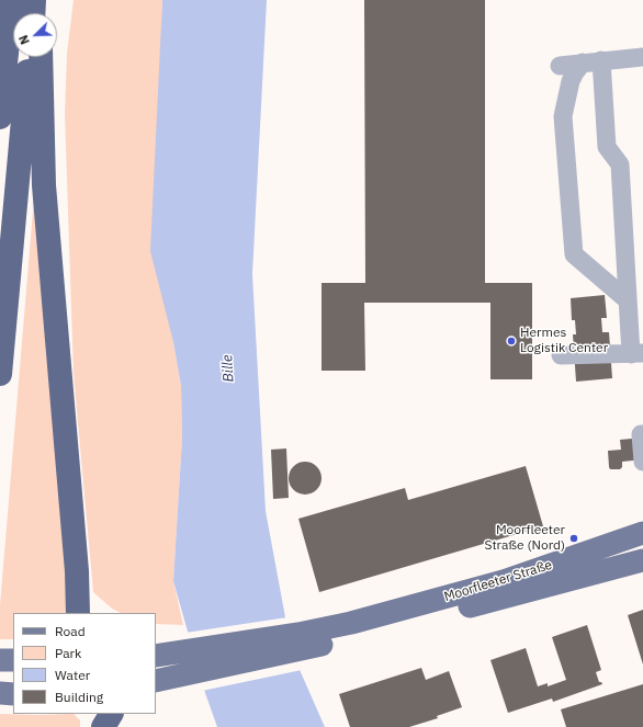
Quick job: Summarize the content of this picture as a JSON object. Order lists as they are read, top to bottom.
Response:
{
  "streets": {
    "main road": ["Moorfleeter Straße"]
  },
  "water": ["Bille"],
  "places": ["Hermes Logistik Center", "Moorfleeter Straße (Nord)"],
  "legend": [
    "Road",
    "Park",
    "Water",
    "Building"
  ],
  "north": "bottom left"
}
